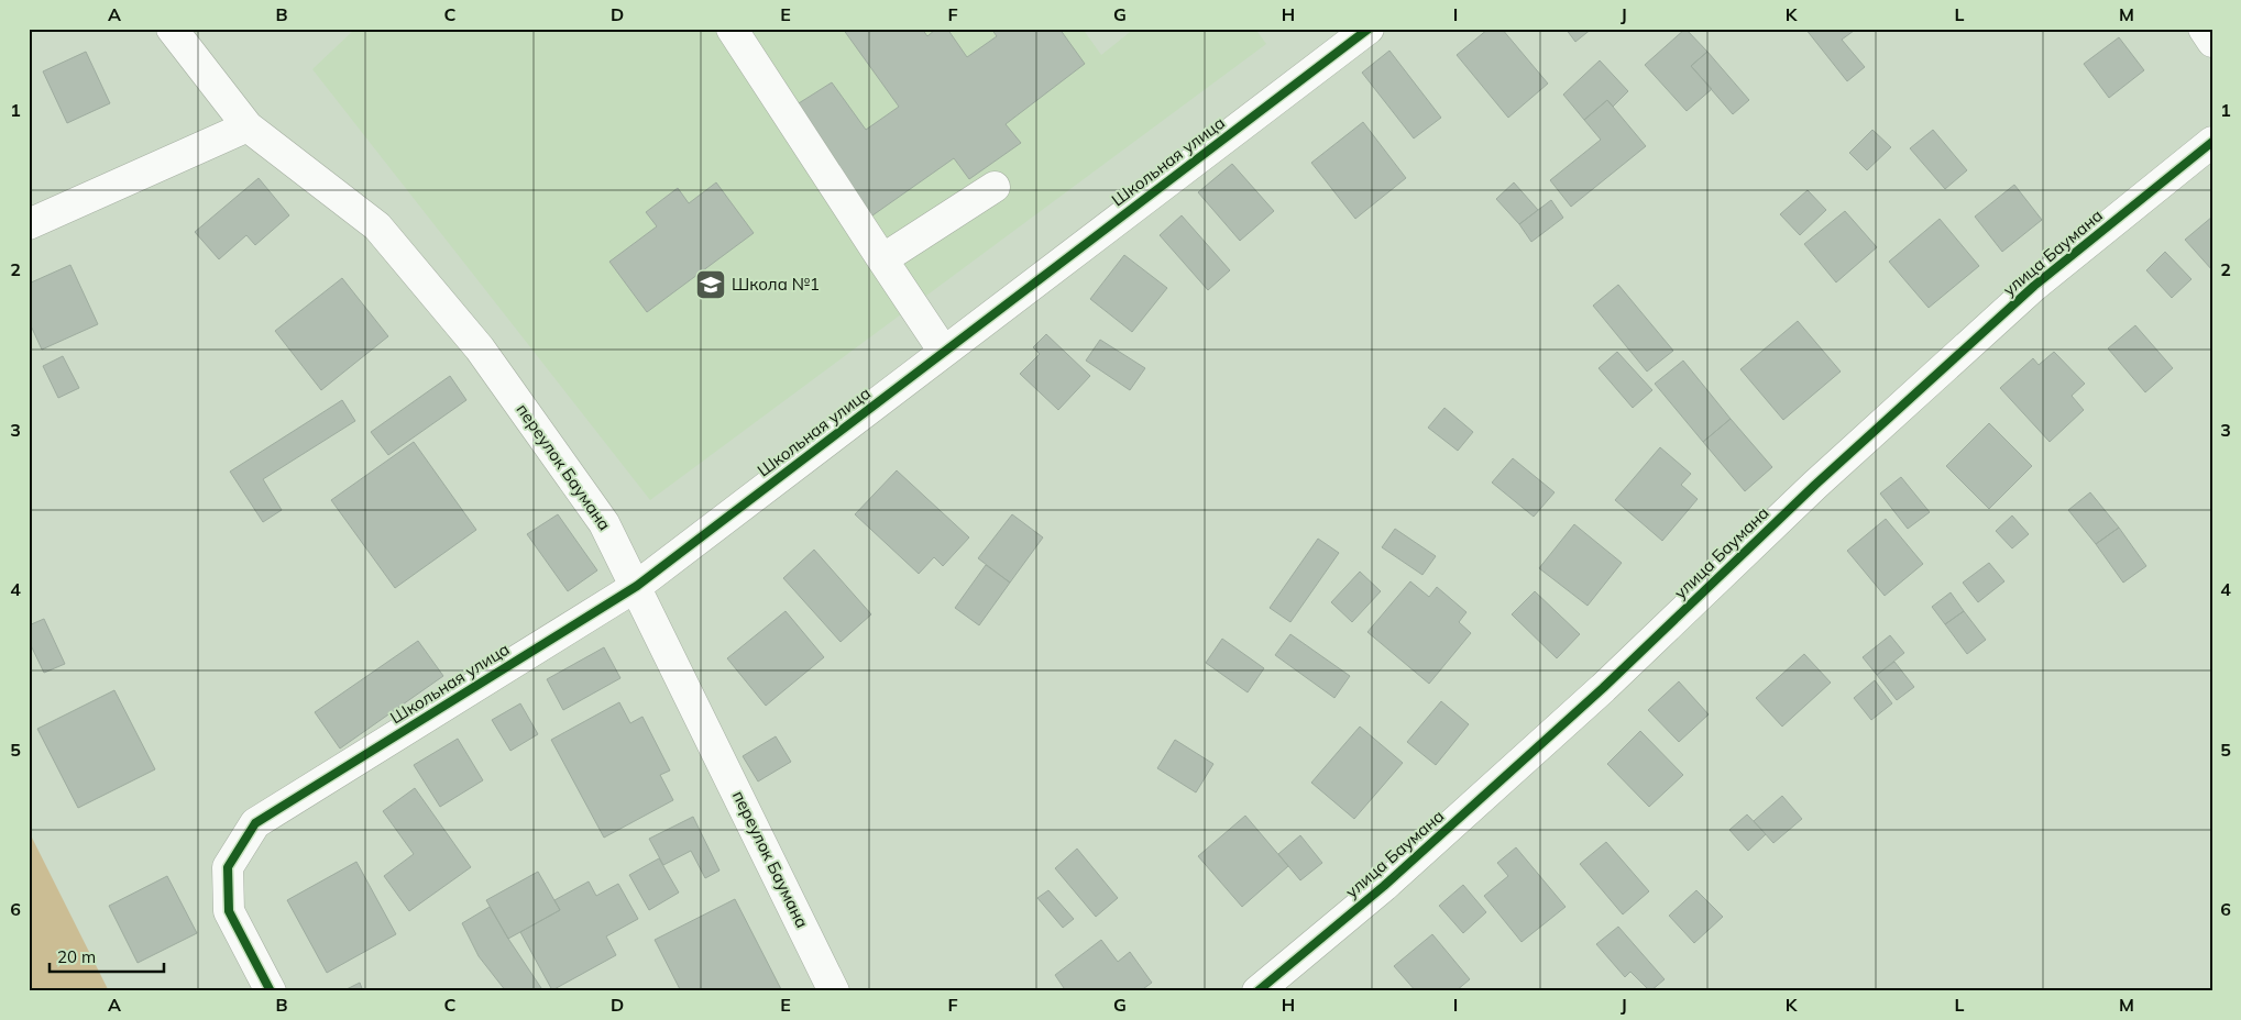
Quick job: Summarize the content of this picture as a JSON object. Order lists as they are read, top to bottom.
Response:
{
  "streets": {
    "street": ["Школьная улица", "улица Баумана", "переулок Баумана"]
  },
  "crossings": [
    ["Школьная улица", "переулок Баумана"]
  ],
  "places": {
    "school or university": ["Школа №1"]
  },
  "scale_bar": "20 m",
  "grid": {
    "columns": [
      "A",
      "B",
      "C",
      "D",
      "E",
      "F",
      "G",
      "H",
      "I",
      "J",
      "K",
      "L",
      "M"
    ],
    "rows": [
      "1",
      "2",
      "3",
      "4",
      "5",
      "6"
    ]
  }
}
